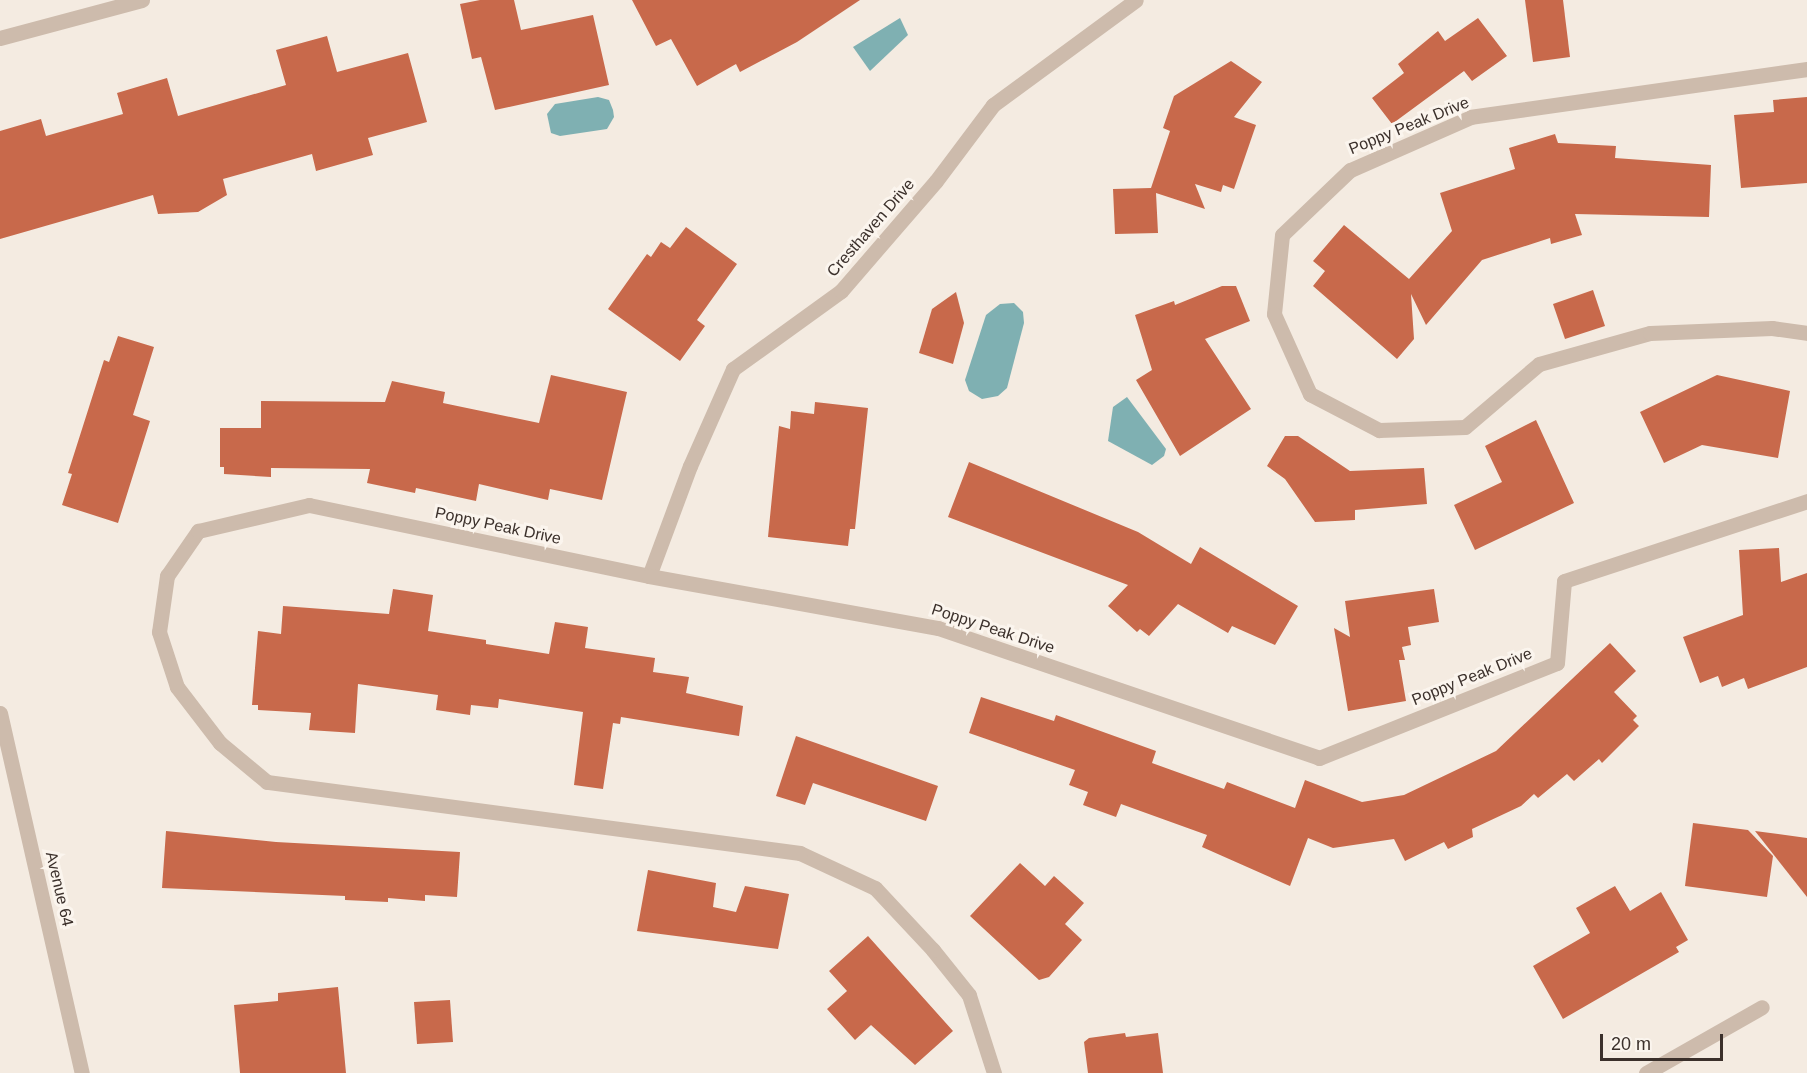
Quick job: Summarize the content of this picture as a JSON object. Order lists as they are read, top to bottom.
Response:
{
  "streets": {
    "street": ["Poppy Peak Drive", "Cresthaven Drive", "Avenue 64"]
  },
  "crossings": [
    ["Poppy Peak Drive", "Cresthaven Drive"]
  ],
  "scale_bar": "20 m"
}
